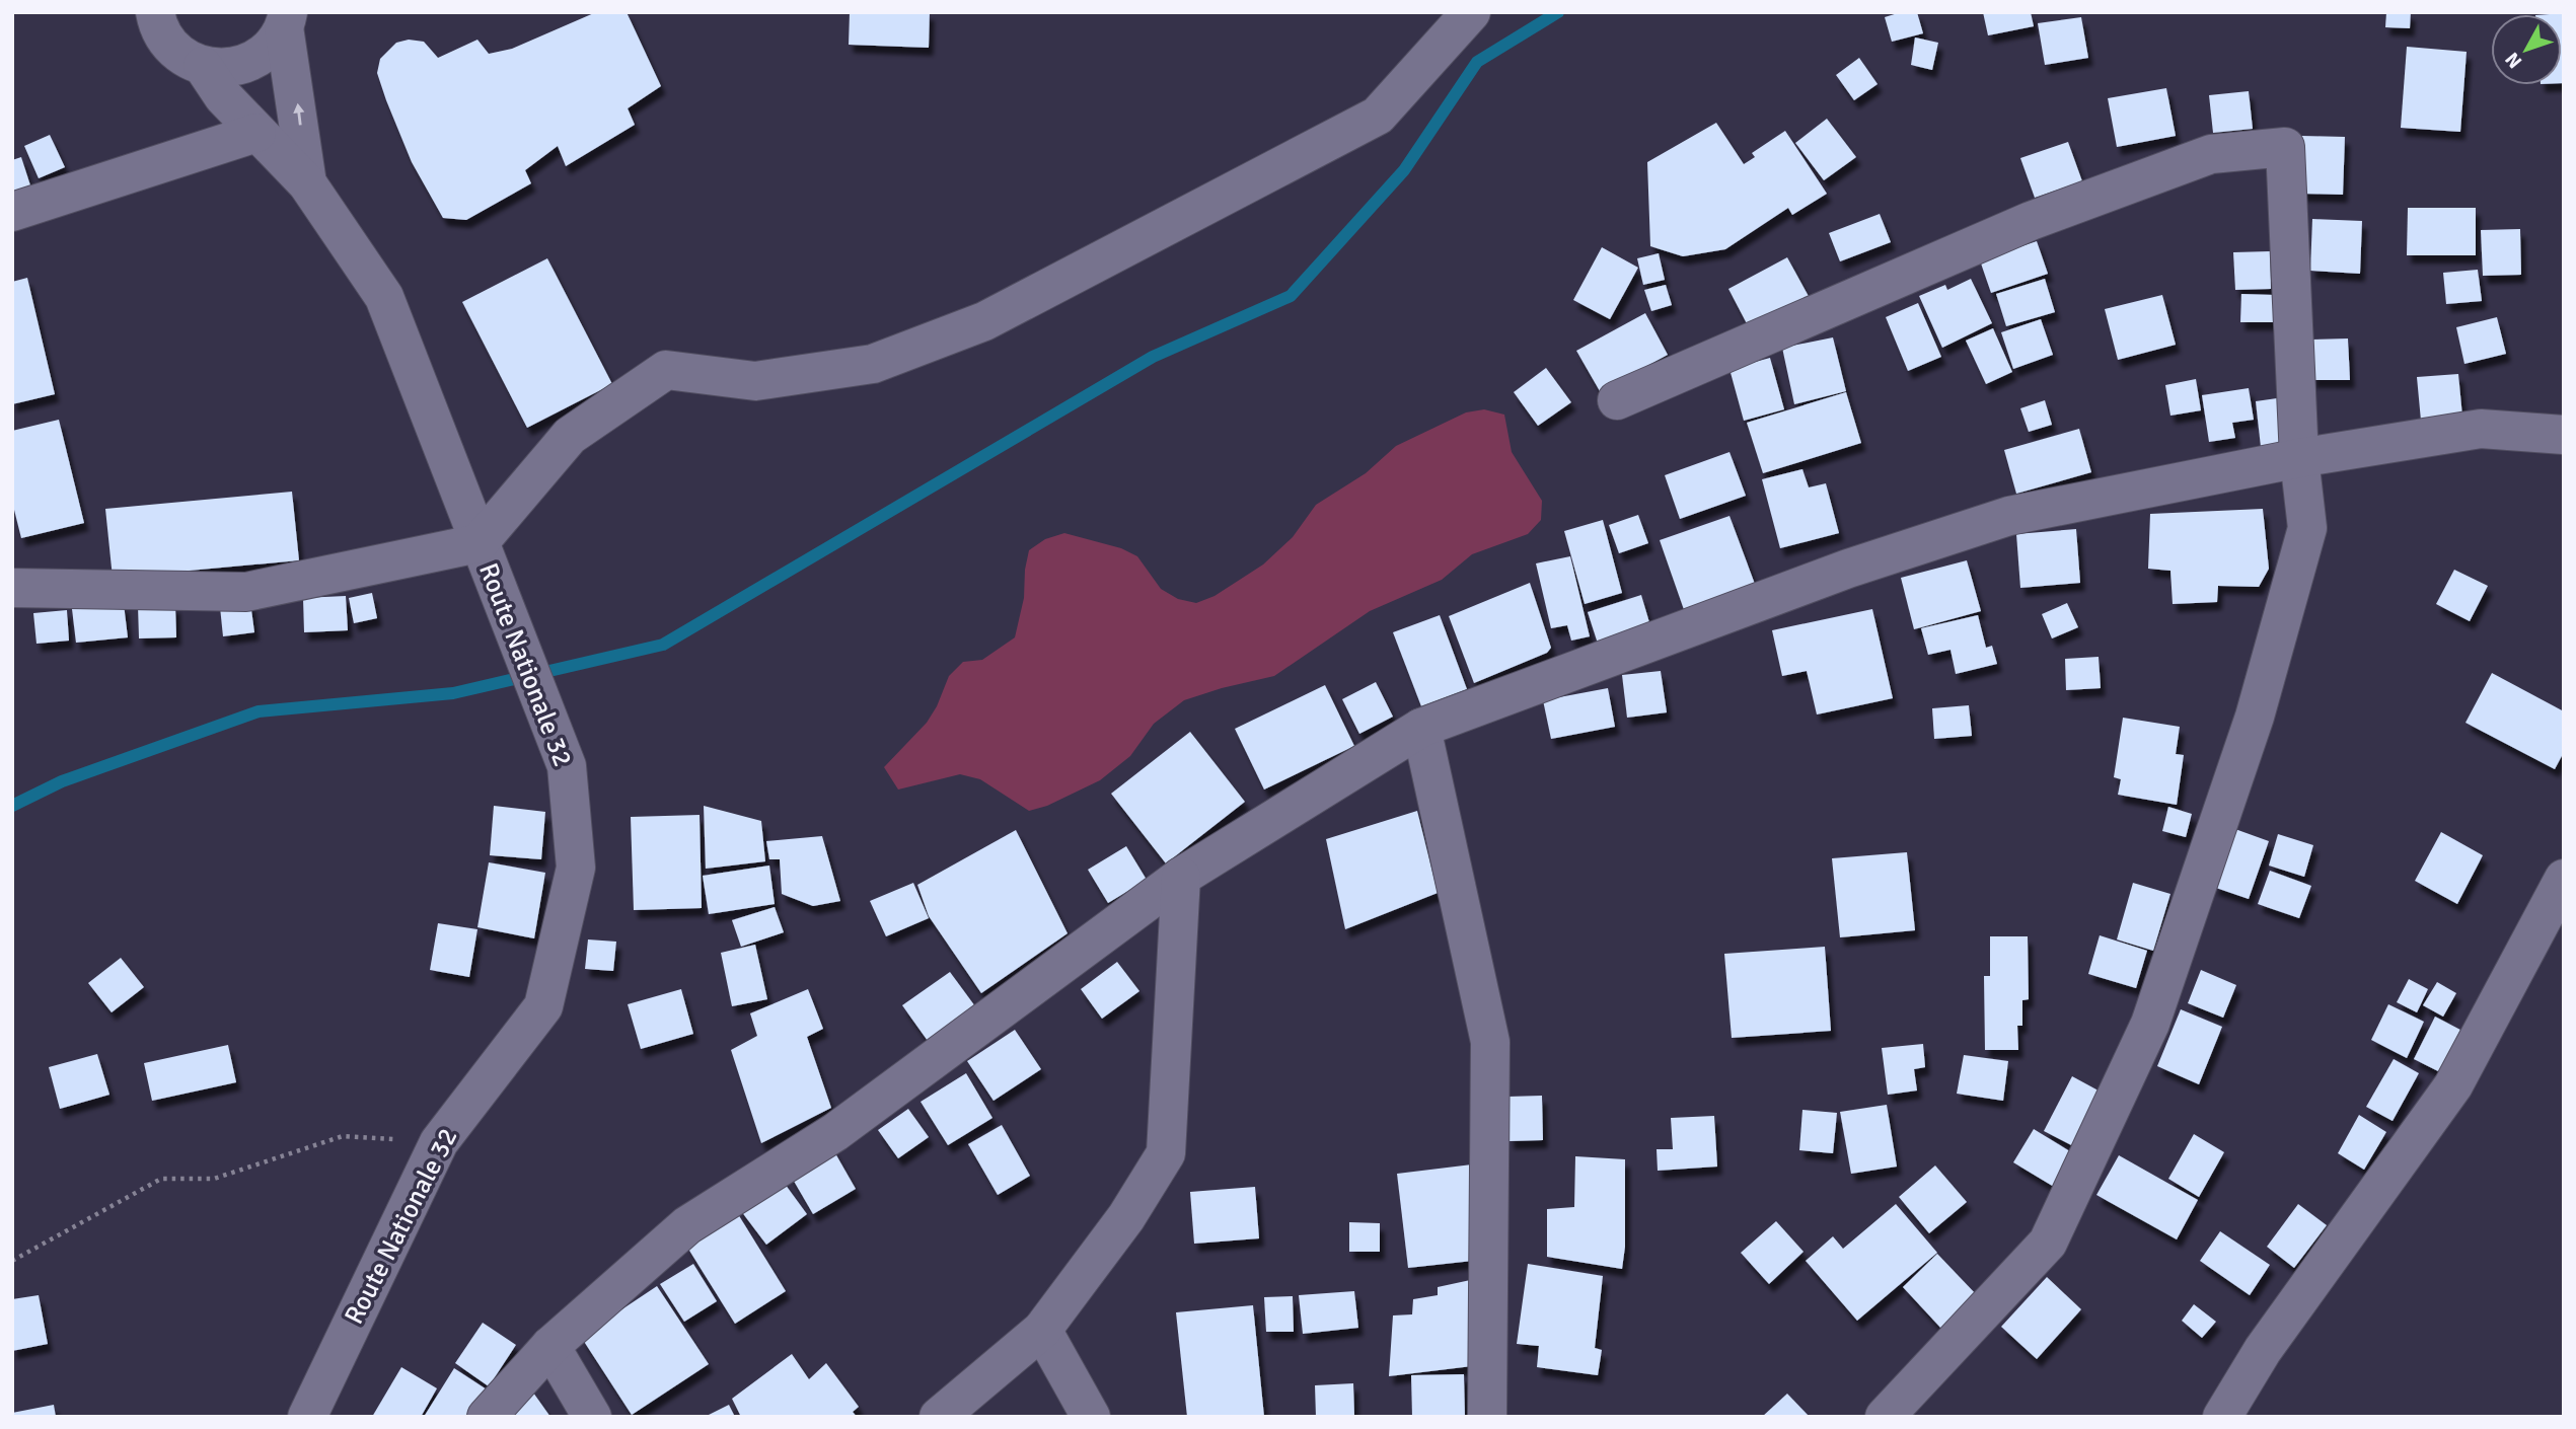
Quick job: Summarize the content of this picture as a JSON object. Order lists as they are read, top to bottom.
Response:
{
  "streets": {
    "street": ["Route Nationale 32"]
  },
  "north": "bottom left"
}
